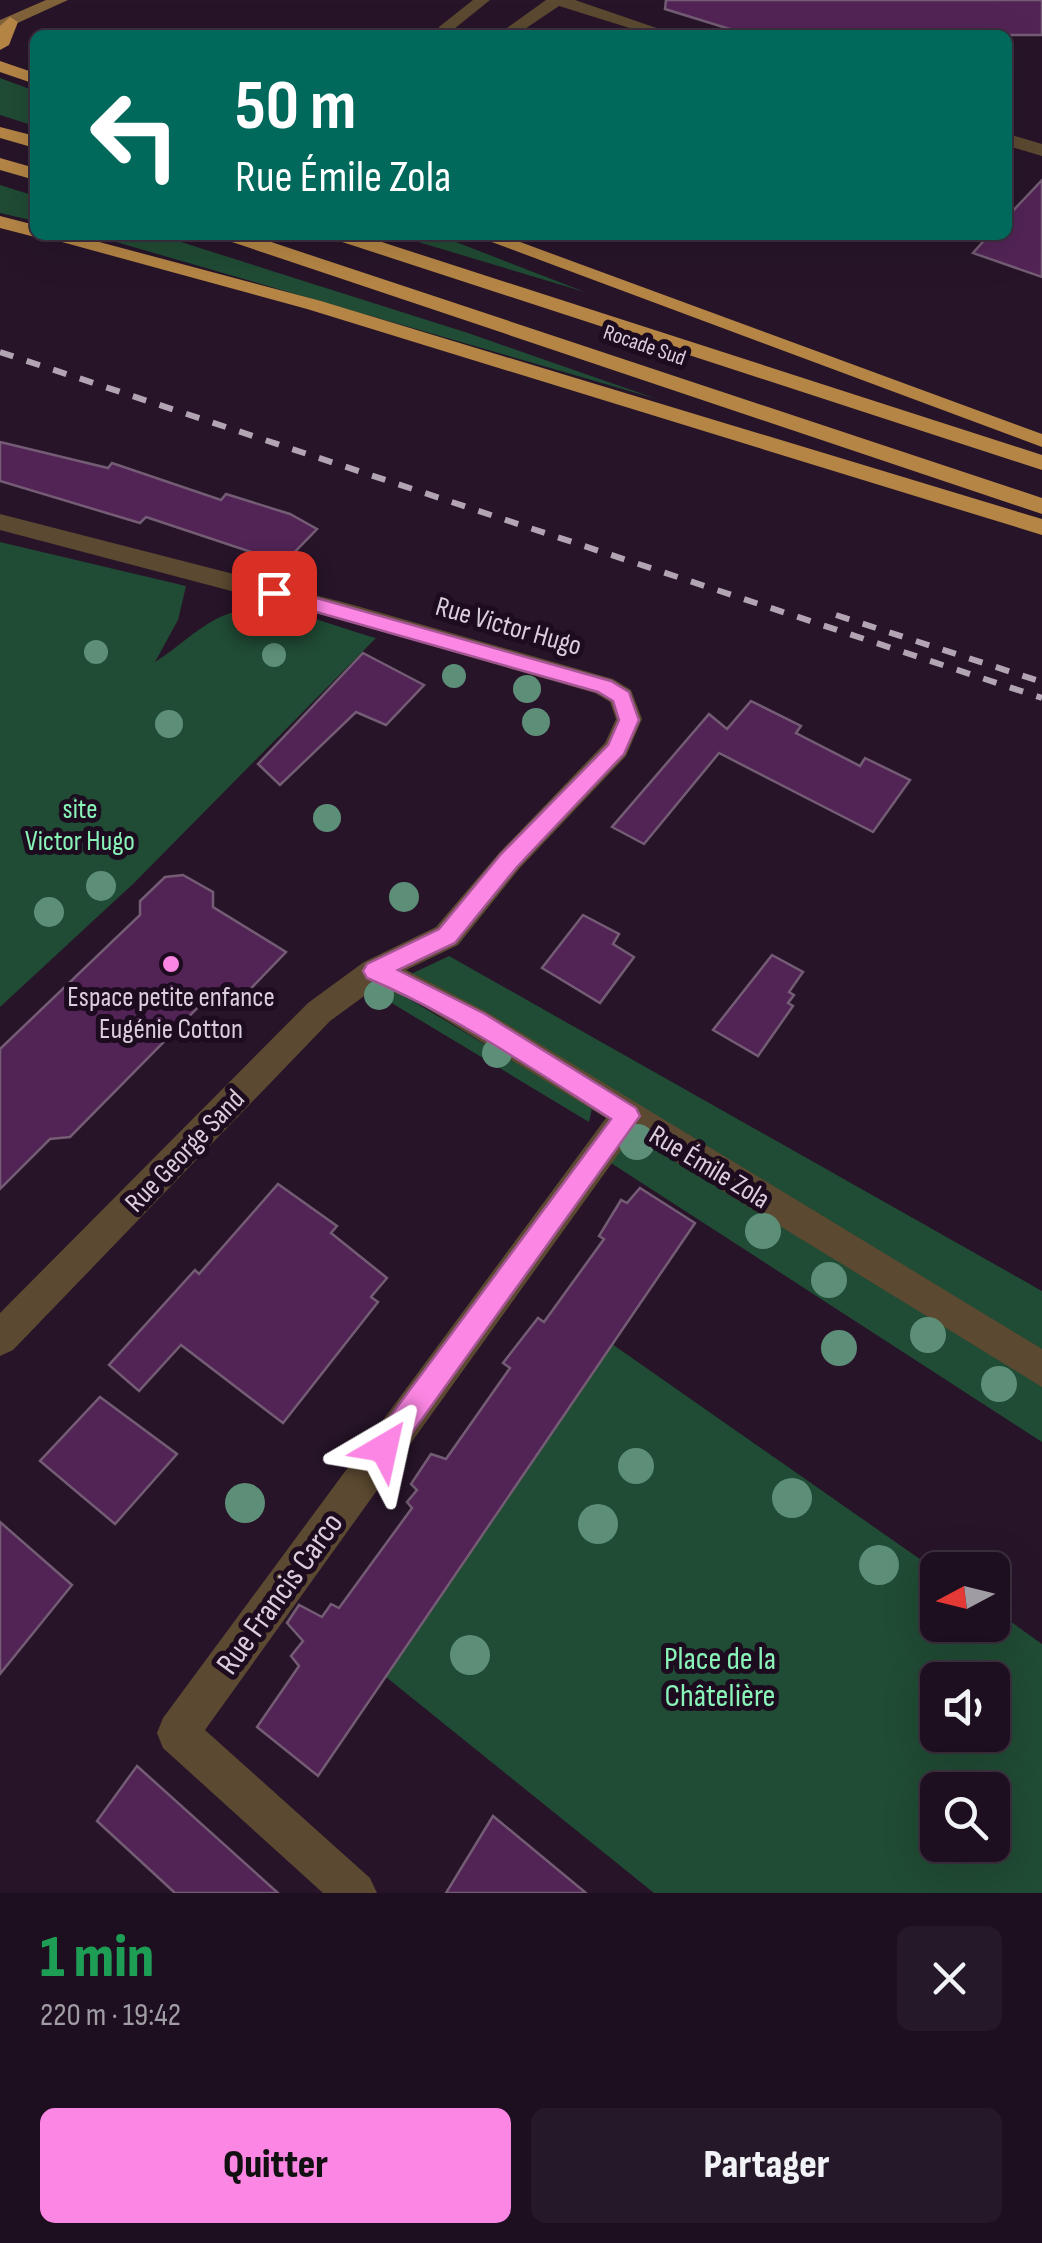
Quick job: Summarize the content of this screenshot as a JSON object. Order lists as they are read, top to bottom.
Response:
{
  "streets": {
    "highway": ["Rocade Sud"],
    "street": [
      "Rue Victor Hugo",
      "Rue George Sand",
      "Rue Émile Zola",
      "Rue Francis Carco"
    ]
  },
  "crossings": [
    ["Rue Victor Hugo", "Rue George Sand"],
    ["Rue Victor Hugo", "Rue Émile Zola"],
    ["Rue George Sand", "Rue Émile Zola"],
    ["Rue Émile Zola", "Rue Francis Carco"]
  ],
  "parks": ["site Victor Hugo", "Place de la Châtelière"],
  "places": ["Espace petite enfance Eugénie Cotton"],
  "north": "left",
  "page": {
    "turn": ["50 m", "Rue Émile Zola"],
    "heading": ["1 min", "220 m · 19:42"],
    "buttons": ["Quitter", "Partager"]
  }
}
